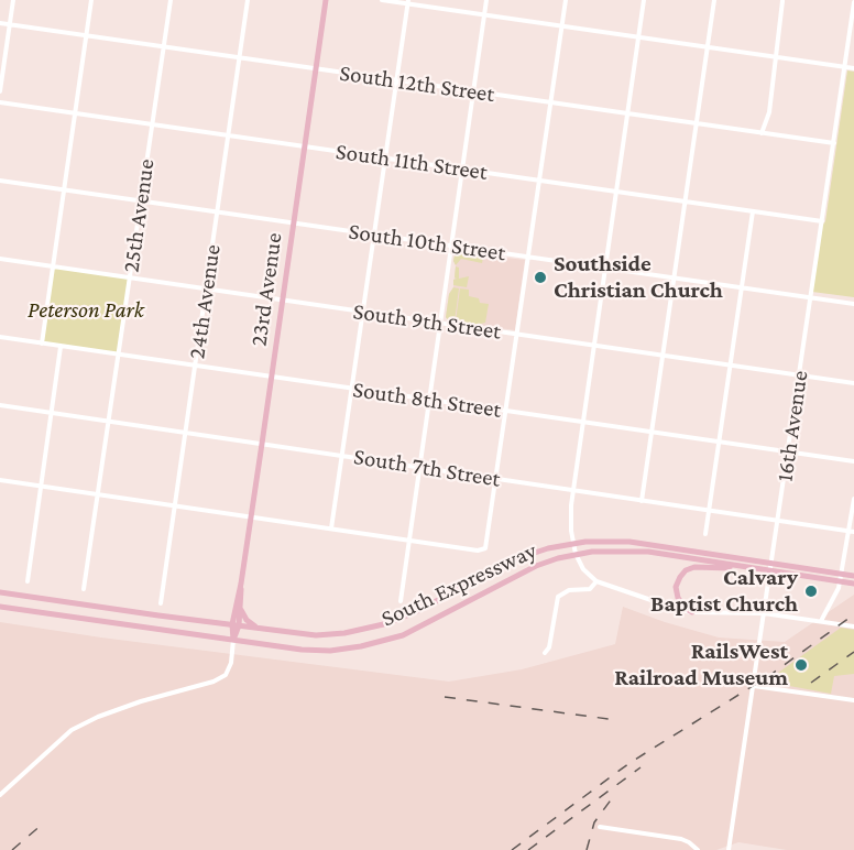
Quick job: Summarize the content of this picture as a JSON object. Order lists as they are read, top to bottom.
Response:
{
  "streets": {
    "main road": ["23rd Avenue", "South Expressway"],
    "street": [
      "South 12th Street",
      "South 11th Street",
      "25th Avenue",
      "South 10th Street",
      "24th Avenue",
      "South 9th Street",
      "South 8th Street",
      "16th Avenue",
      "South 7th Street"
    ]
  },
  "crossings": [
    ["South 12th Street", "25th Avenue"],
    ["South 12th Street", "23rd Avenue"],
    ["South 12th Street", "24th Avenue"],
    ["South 12th Street", "16th Avenue"],
    ["South 11th Street", "25th Avenue"],
    ["South 11th Street", "23rd Avenue"],
    ["South 11th Street", "24th Avenue"],
    ["South 11th Street", "16th Avenue"],
    ["25th Avenue", "South 10th Street"],
    ["25th Avenue", "South 9th Street"],
    ["25th Avenue", "South 8th Street"],
    ["25th Avenue", "South 7th Street"],
    ["South 10th Street", "23rd Avenue"],
    ["South 10th Street", "24th Avenue"],
    ["South 10th Street", "16th Avenue"],
    ["23rd Avenue", "South 9th Street"],
    ["23rd Avenue", "South 8th Street"],
    ["23rd Avenue", "South 7th Street"],
    ["23rd Avenue", "South Expressway"],
    ["24th Avenue", "South 9th Street"],
    ["24th Avenue", "South 8th Street"],
    ["24th Avenue", "South 7th Street"],
    ["South 9th Street", "16th Avenue"],
    ["South 8th Street", "16th Avenue"],
    ["16th Avenue", "South 7th Street"]
  ],
  "parks": ["Peterson Park"],
  "places": ["Southside Christian Church", "Calvary Baptist Church", "RailsWest Railroad Museum"]
}
